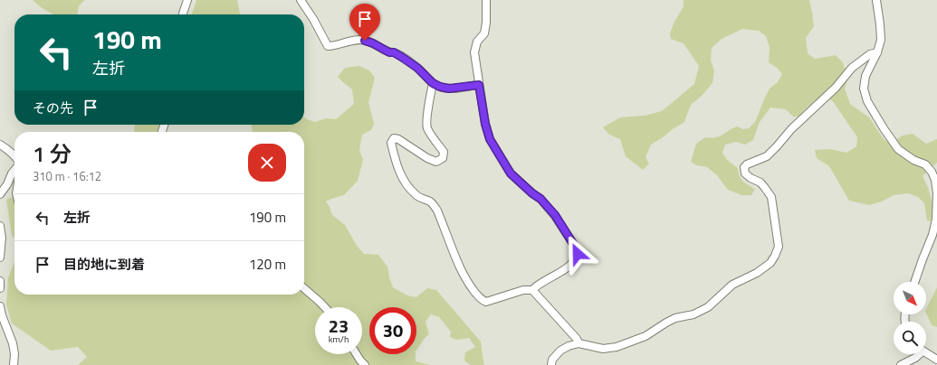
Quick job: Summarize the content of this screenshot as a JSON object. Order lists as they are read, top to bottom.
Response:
{
  "north": "bottom right",
  "page": {
    "turn": ["190 m", "左折"],
    "then": "その先",
    "heading": ["1 分", "310 m · 16:12"],
    "list": [
      {
        "name": "左折",
        "value": "190 m"
      },
      {
        "name": "目的地に到着",
        "value": "120 m"
      }
    ],
    "speed": "23 km/h",
    "limit": "30"
  }
}
